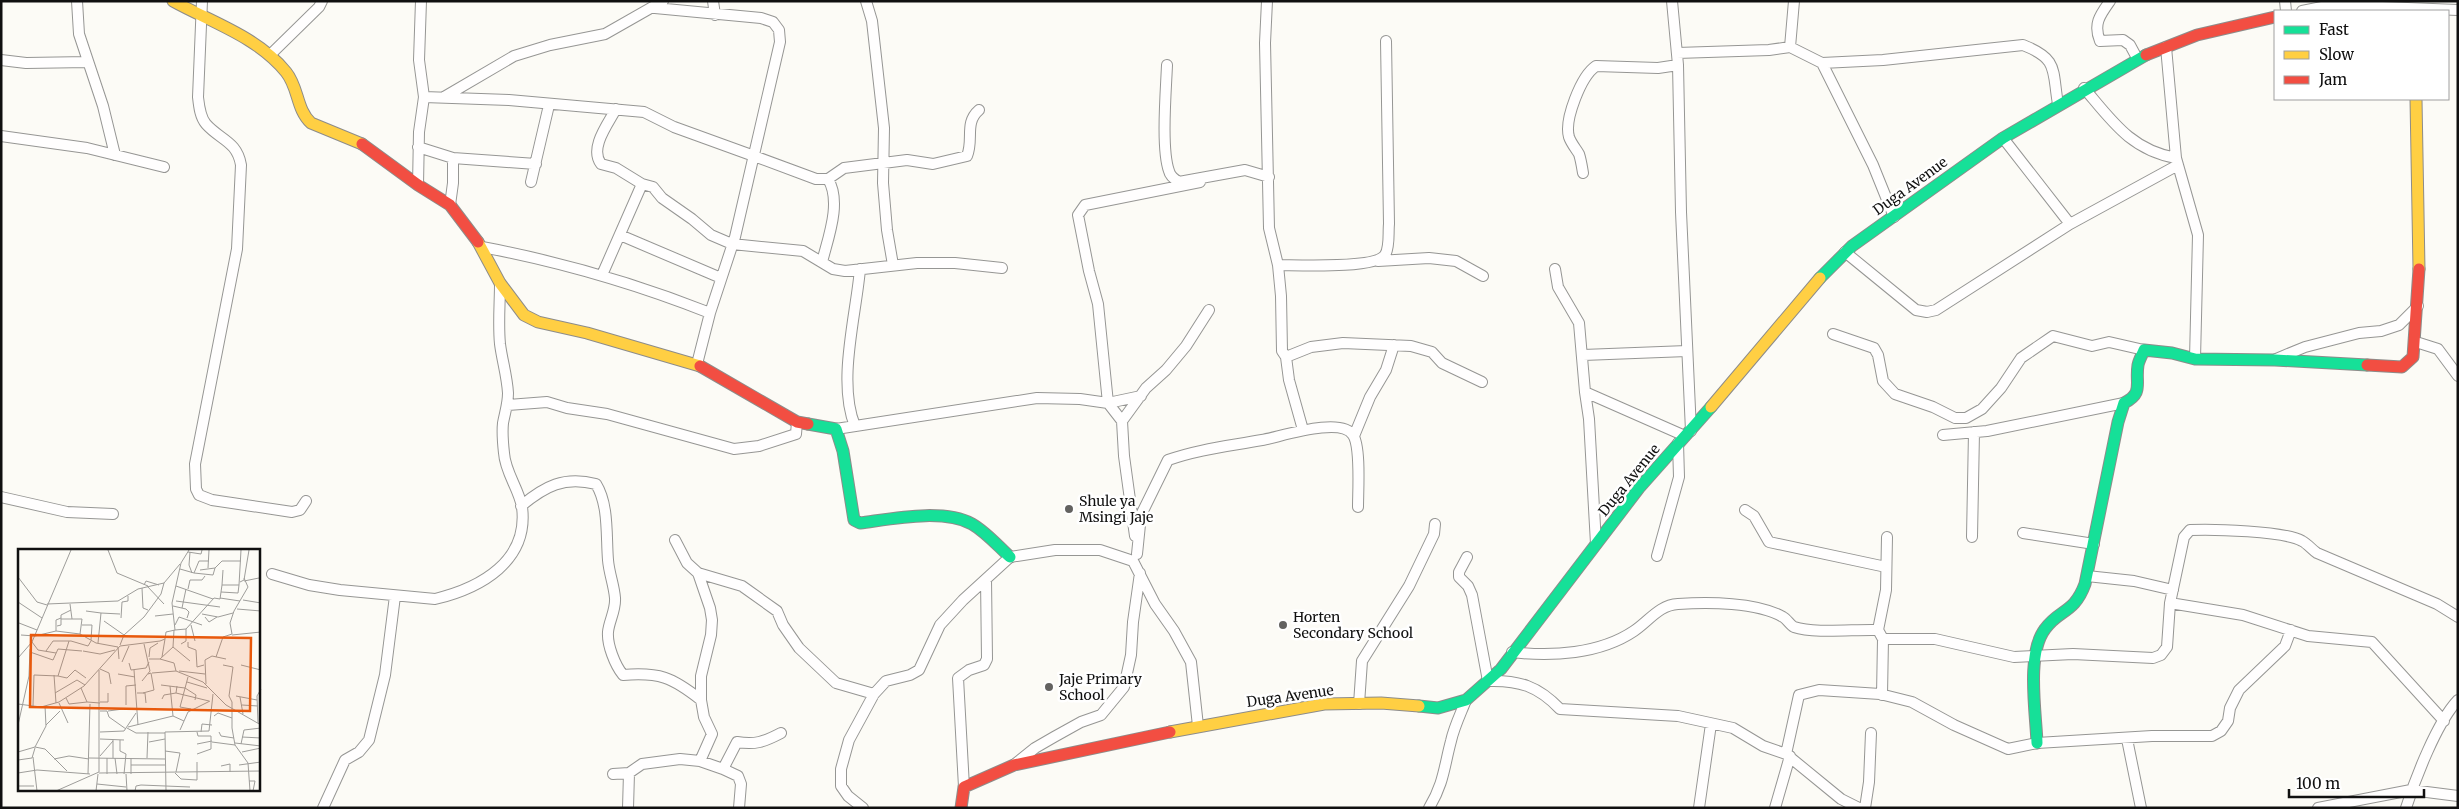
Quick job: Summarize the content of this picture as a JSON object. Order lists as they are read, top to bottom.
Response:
{
  "streets": {
    "street": ["Duga Avenue"]
  },
  "places": ["Shule ya Msingi Jaje", "Horten Secondary School", "Jaje Primary School"],
  "legend": ["Fast", "Slow", "Jam"],
  "scale_bar": "100 m"
}
